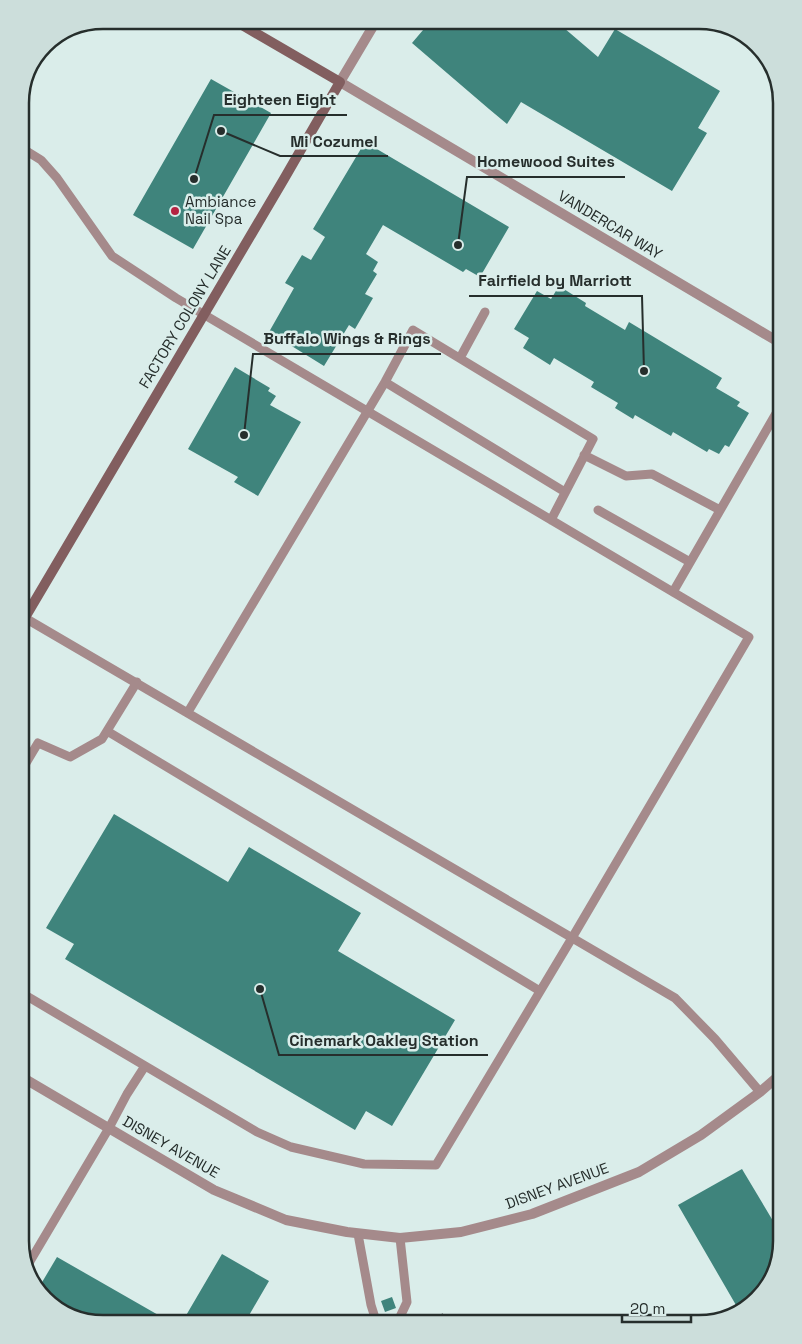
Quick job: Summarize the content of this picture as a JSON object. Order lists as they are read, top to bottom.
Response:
{
  "streets": {
    "street": ["VANDERCAR WAY", "FACTORY COLONY LANE", "DISNEY AVENUE"]
  },
  "crossings": [
    ["VANDERCAR WAY", "FACTORY COLONY LANE"]
  ],
  "places": [
    "Mi Cozumel",
    "Eighteen Eight",
    "Ambiance Nail Spa",
    "Homewood Suites",
    "Fairfield by Marriott",
    "Buffalo Wings & Rings",
    "Cinemark Oakley Station"
  ],
  "scale_bar": "20 m"
}
